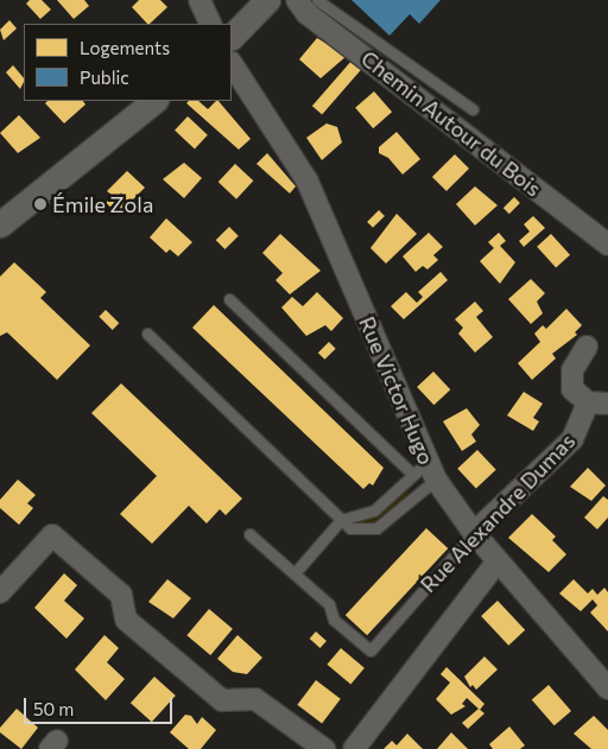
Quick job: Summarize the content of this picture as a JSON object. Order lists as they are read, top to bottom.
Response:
{
  "streets": {
    "street": ["Chemin Autour du Bois", "Rue Victor Hugo", "Rue Alexandre Dumas"]
  },
  "crossings": [
    ["Rue Victor Hugo", "Rue Alexandre Dumas"]
  ],
  "places": ["Émile Zola"],
  "legend": ["Logements", "Public"],
  "scale_bar": "50 m"
}
